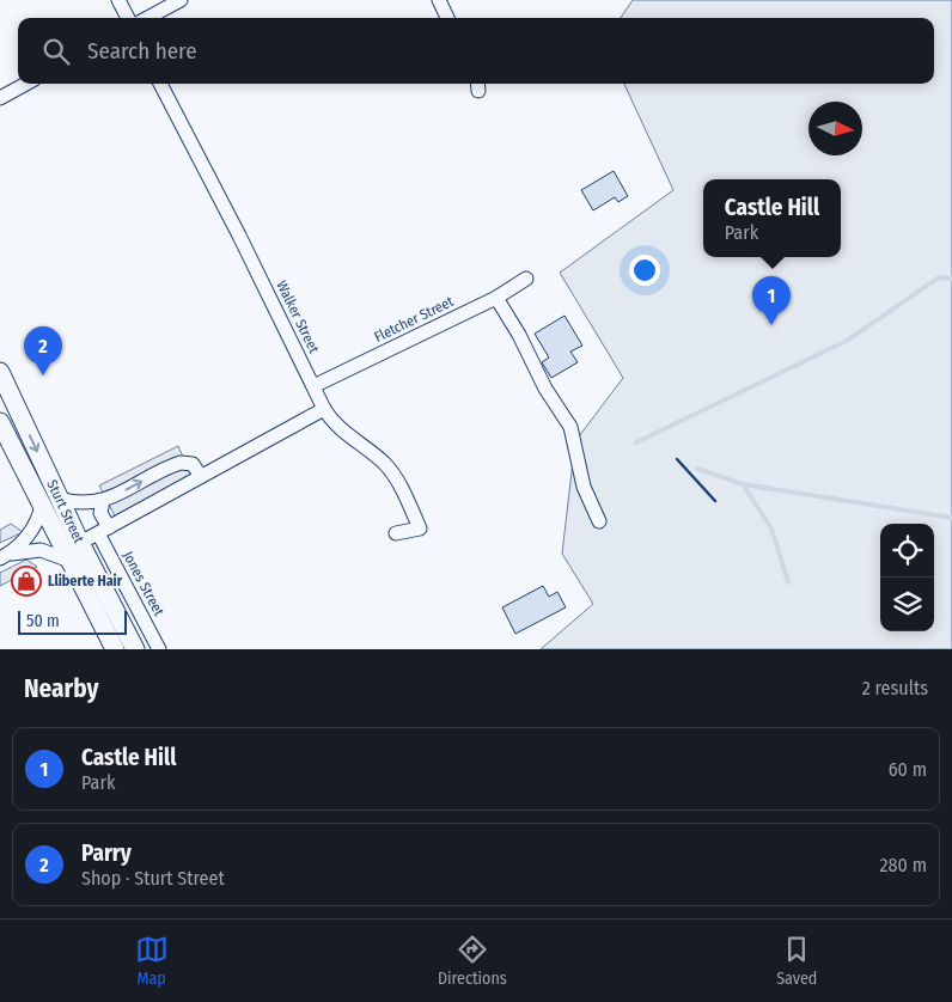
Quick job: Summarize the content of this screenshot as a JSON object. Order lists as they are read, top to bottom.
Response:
{
  "streets": {
    "main road": ["Sturt Street"],
    "street": ["Walker Street", "Fletcher Street", "Jones Street"]
  },
  "crossings": [
    ["Walker Street", "Fletcher Street"]
  ],
  "places": {
    "shop": ["Lliberte Hair"]
  },
  "scale_bar": "50 m",
  "north": "right",
  "page": {
    "search": "Search here",
    "popup": ["Castle Hill", "Park"],
    "pins": ["1", "2"],
    "scale": "50 m",
    "heading": ["Nearby", "2 results"],
    "list": [
      {
        "mark": "1",
        "name": "Castle Hill",
        "note": "Park",
        "value": "60 m"
      },
      {
        "mark": "2",
        "name": "Parry",
        "note": "Shop · Sturt Street",
        "value": "280 m"
      }
    ],
    "nav": ["Map", "Directions", "Saved"]
  }
}
